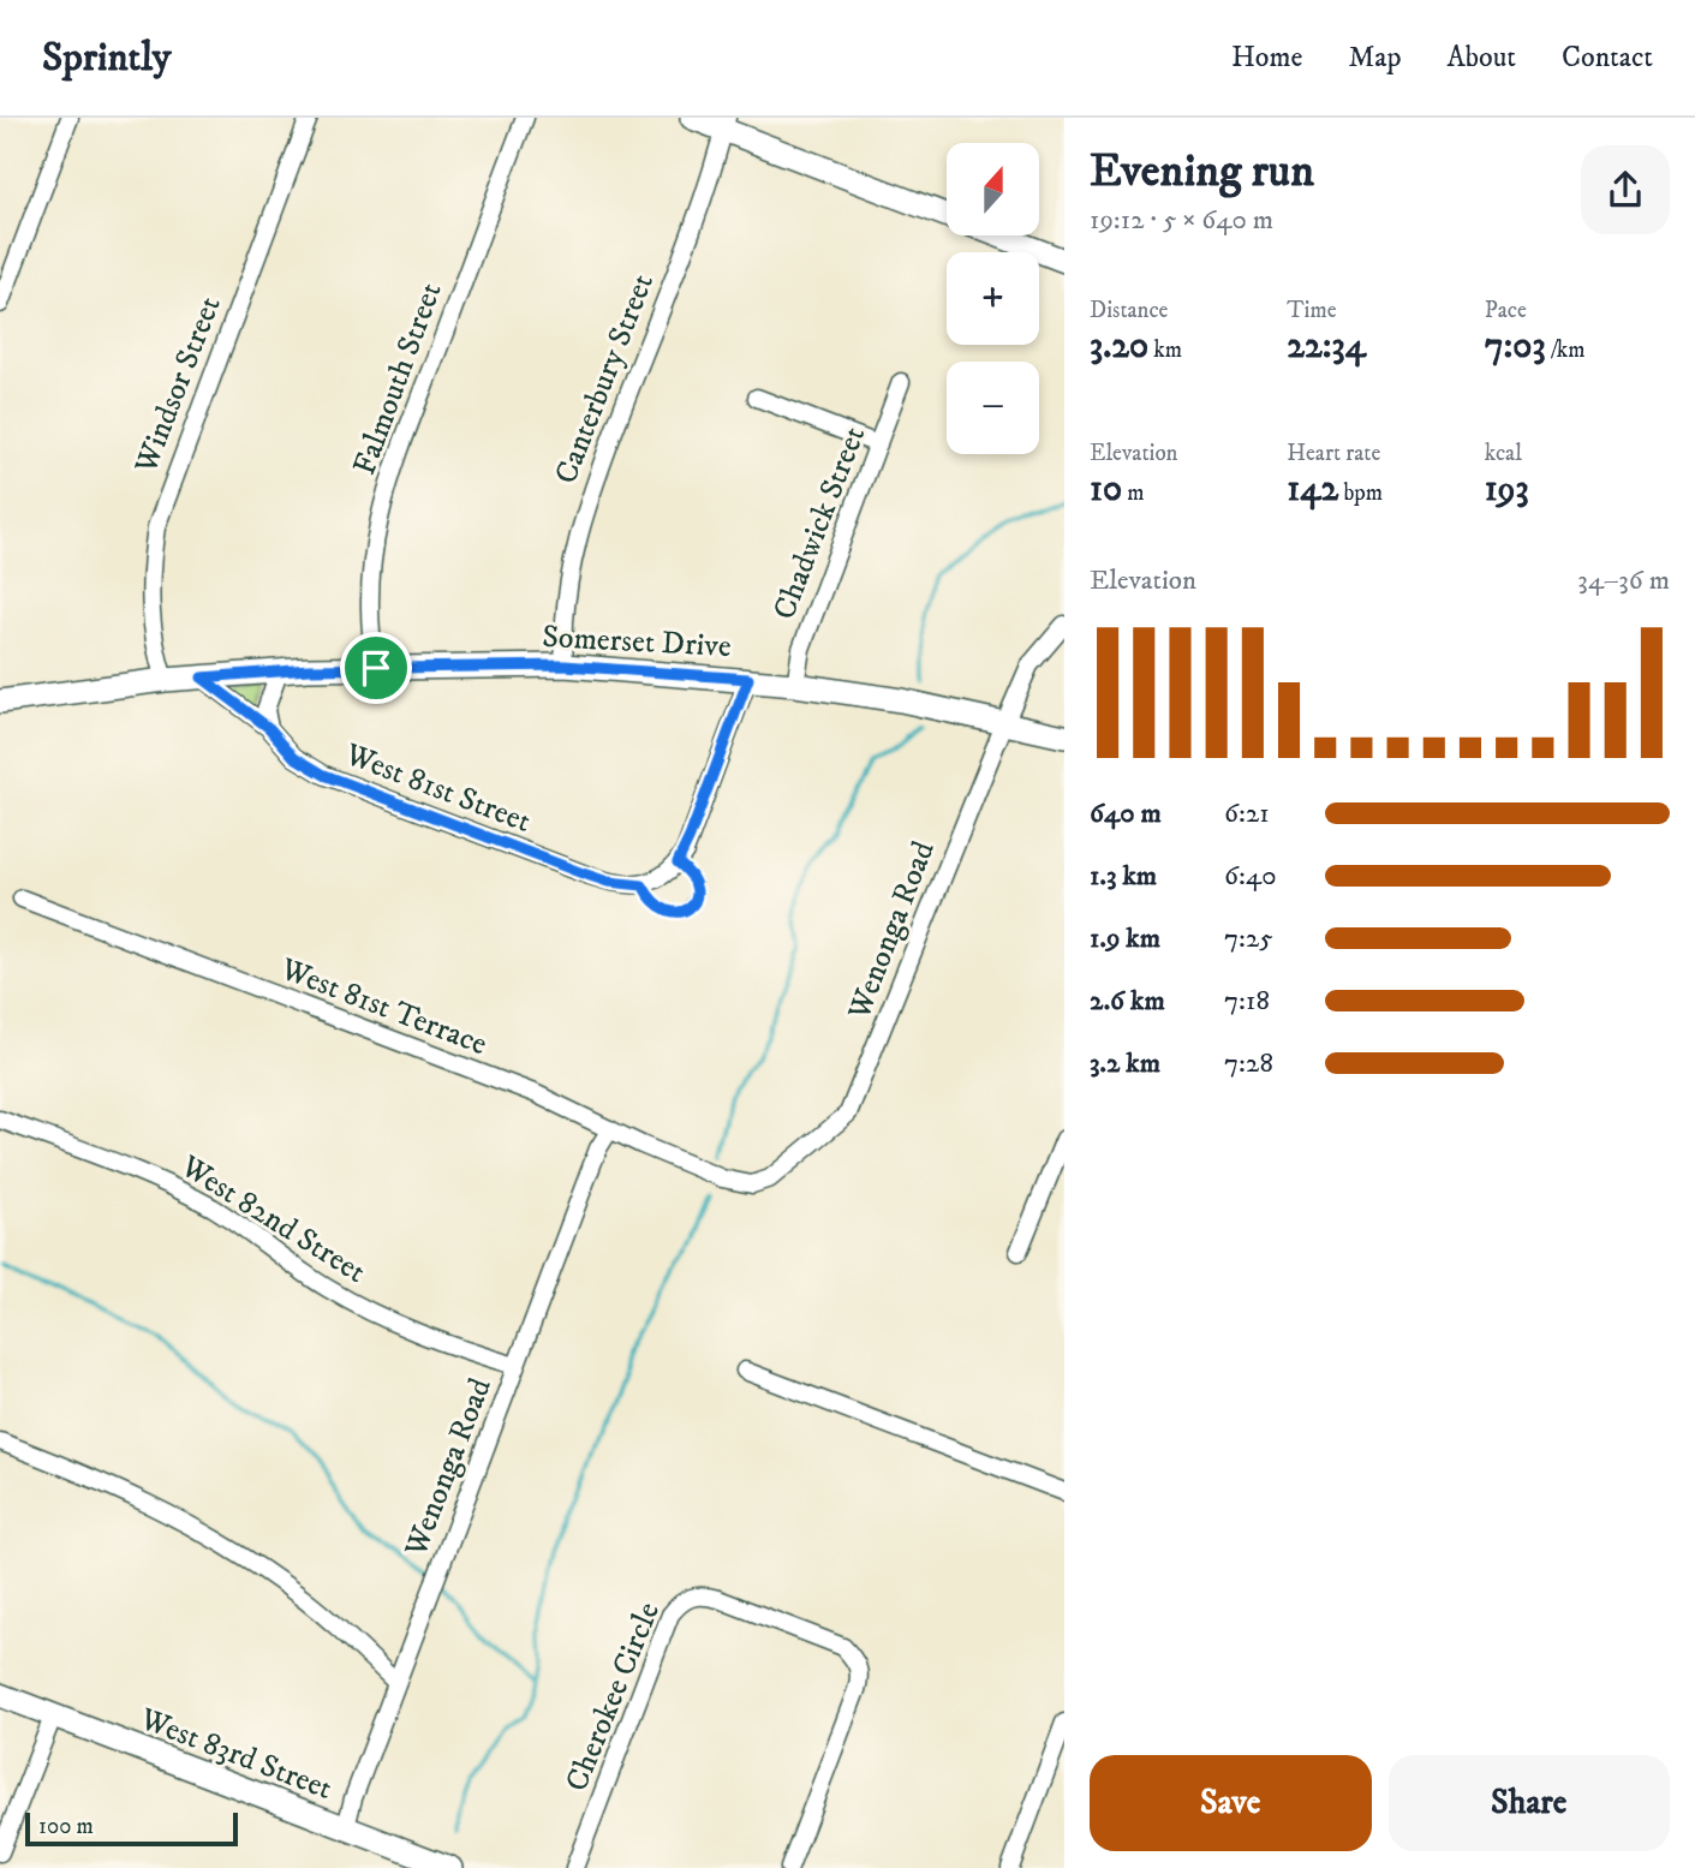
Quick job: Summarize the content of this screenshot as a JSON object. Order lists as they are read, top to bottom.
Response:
{
  "streets": {
    "street": [
      "Falmouth Street",
      "Canterbury Street",
      "Windsor Street",
      "Chadwick Street",
      "Somerset Drive",
      "West 81st Street",
      "Wenonga Road",
      "West 81st Terrace",
      "West 82nd Street",
      "Cherokee Circle",
      "West 83rd Street"
    ]
  },
  "crossings": [
    ["Falmouth Street", "Somerset Drive"],
    ["Canterbury Street", "Somerset Drive"],
    ["Windsor Street", "Somerset Drive"],
    ["Chadwick Street", "Somerset Drive"],
    ["Somerset Drive", "West 81st Street"],
    ["Somerset Drive", "Wenonga Road"],
    ["Wenonga Road", "West 81st Terrace"],
    ["Wenonga Road", "West 82nd Street"],
    ["Wenonga Road", "West 83rd Street"]
  ],
  "scale_bar": "100 m",
  "north": "top",
  "page": {
    "header": "Sprintly",
    "nav": [
      "Home",
      "Map",
      "About",
      "Contact"
    ],
    "heading": ["Evening run", "19:12 · 5 × 640 m"],
    "map_buttons": ["+", "−"],
    "stats": [
      ["Distance", "3.20 km"],
      ["Time", "22:34"],
      ["Pace", "7:03 /km"],
      ["Elevation", "10 m"],
      ["Heart rate", "142 bpm"],
      ["kcal", "193"]
    ],
    "chart": ["Elevation", "34–36 m"],
    "list": [
      {
        "name": "640 m",
        "note": "6:21"
      },
      {
        "name": "1.3 km",
        "note": "6:40"
      },
      {
        "name": "1.9 km",
        "note": "7:25"
      },
      {
        "name": "2.6 km",
        "note": "7:18"
      },
      {
        "name": "3.2 km",
        "note": "7:28"
      }
    ],
    "buttons": ["Save", "Share"],
    "scale": "100 m"
  }
}
